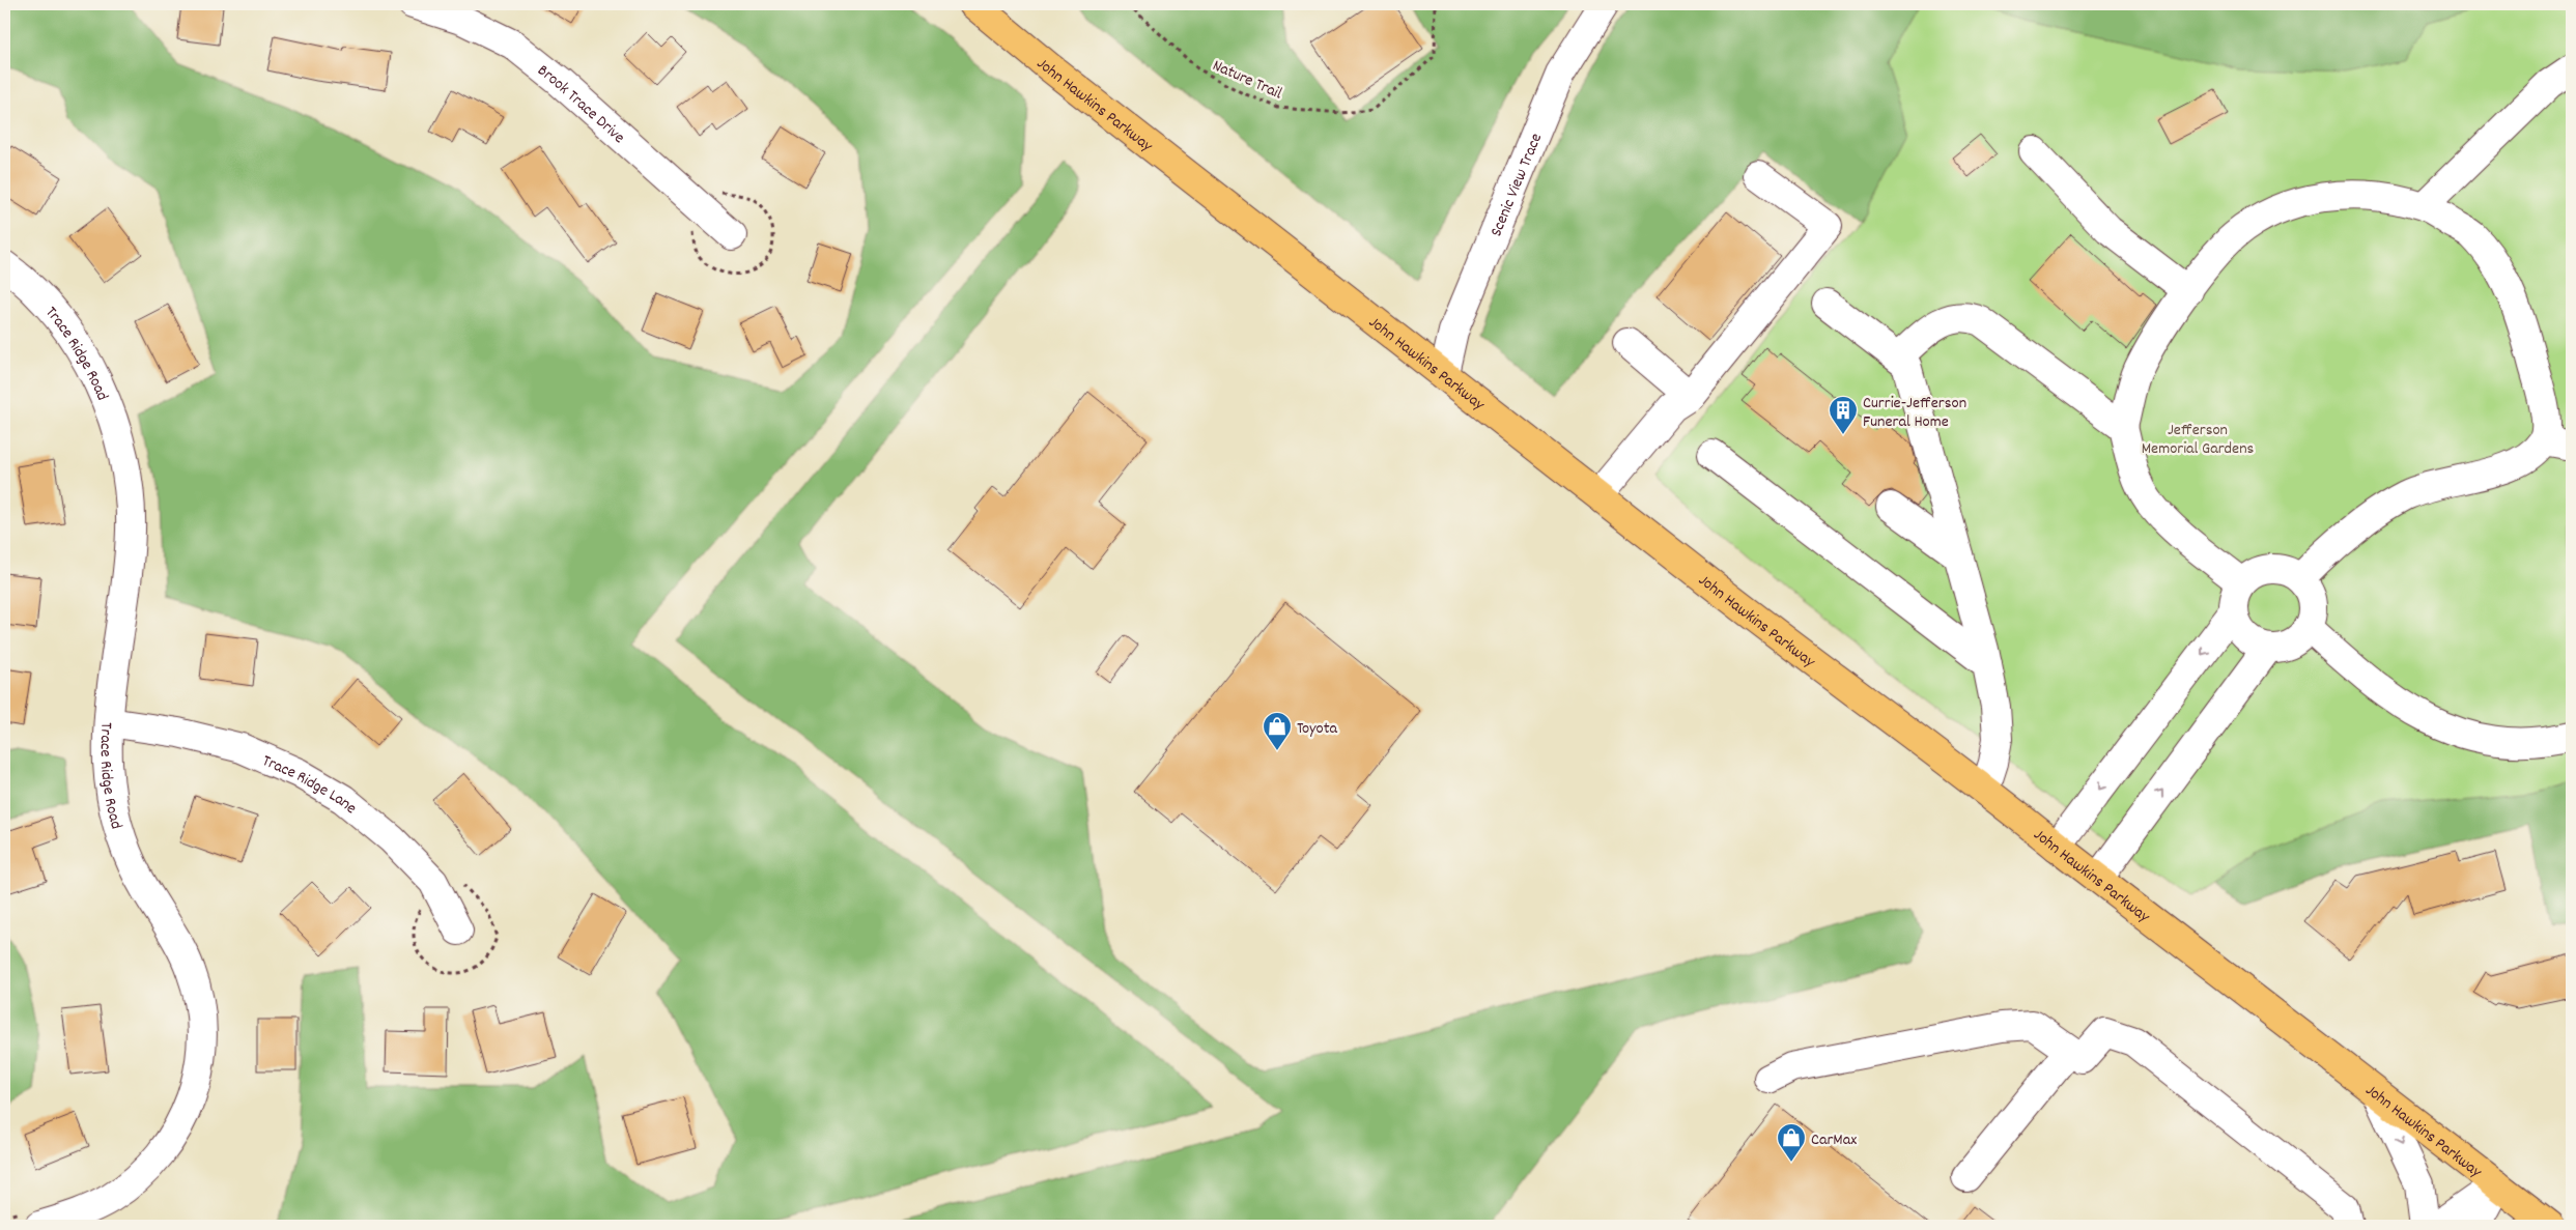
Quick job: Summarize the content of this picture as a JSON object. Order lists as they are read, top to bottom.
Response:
{
  "streets": {
    "main road": ["John Hawkins Parkway"],
    "street": [
      "Brook Trace Drive",
      "Scenic View Trace",
      "Trace Ridge Road",
      "Trace Ridge Lane"
    ],
    "path": ["Nature Trail"]
  },
  "crossings": [
    ["John Hawkins Parkway", "Scenic View Trace"],
    ["Trace Ridge Road", "Trace Ridge Lane"]
  ],
  "parks": ["Jefferson Memorial Gardens"],
  "places": {
    "building": ["Currie-Jefferson Funeral Home"],
    "shop": ["Toyota", "CarMax"]
  }
}
